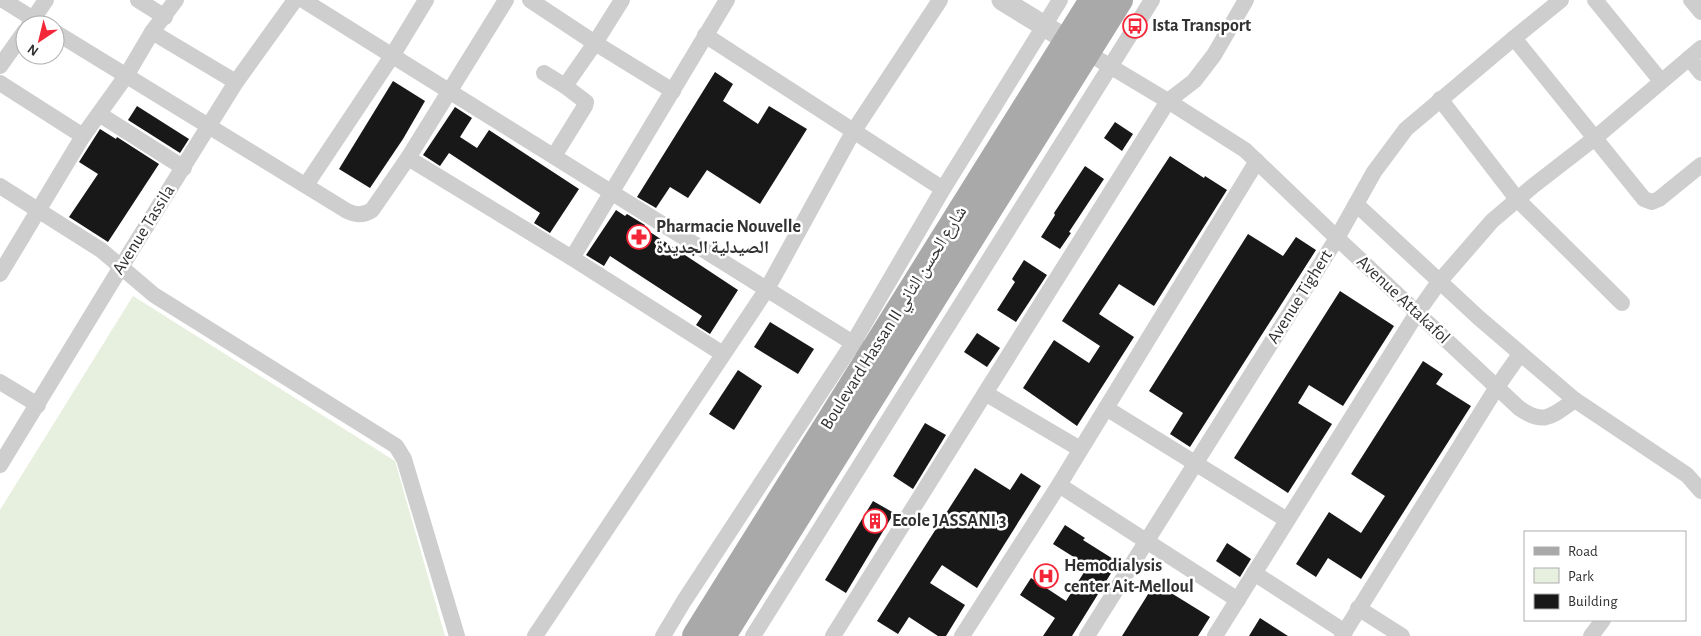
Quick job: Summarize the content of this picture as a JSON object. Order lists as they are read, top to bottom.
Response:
{
  "streets": {
    "main road": ["Boulevard Hassan II شارع الحسن الثاني"],
    "street": ["Avenue Tassila", "Avenue Tighert", "Avenue Attakafol"]
  },
  "crossings": [
    ["Avenue Tighert", "Avenue Attakafol"],
    ["Avenue Attakafol", "Boulevard Hassan II شارع الحسن الثاني"]
  ],
  "places": {
    "bus stop": ["Ista Transport"],
    "pharmacy": ["Pharmacie Nouvelle الصيدلية الجديدة"],
    "building": ["Ecole JASSANI 3"],
    "hospital": ["Hemodialysis center Ait-Melloul"]
  },
  "legend": ["Road", "Park", "Building"],
  "north": "bottom left"
}
